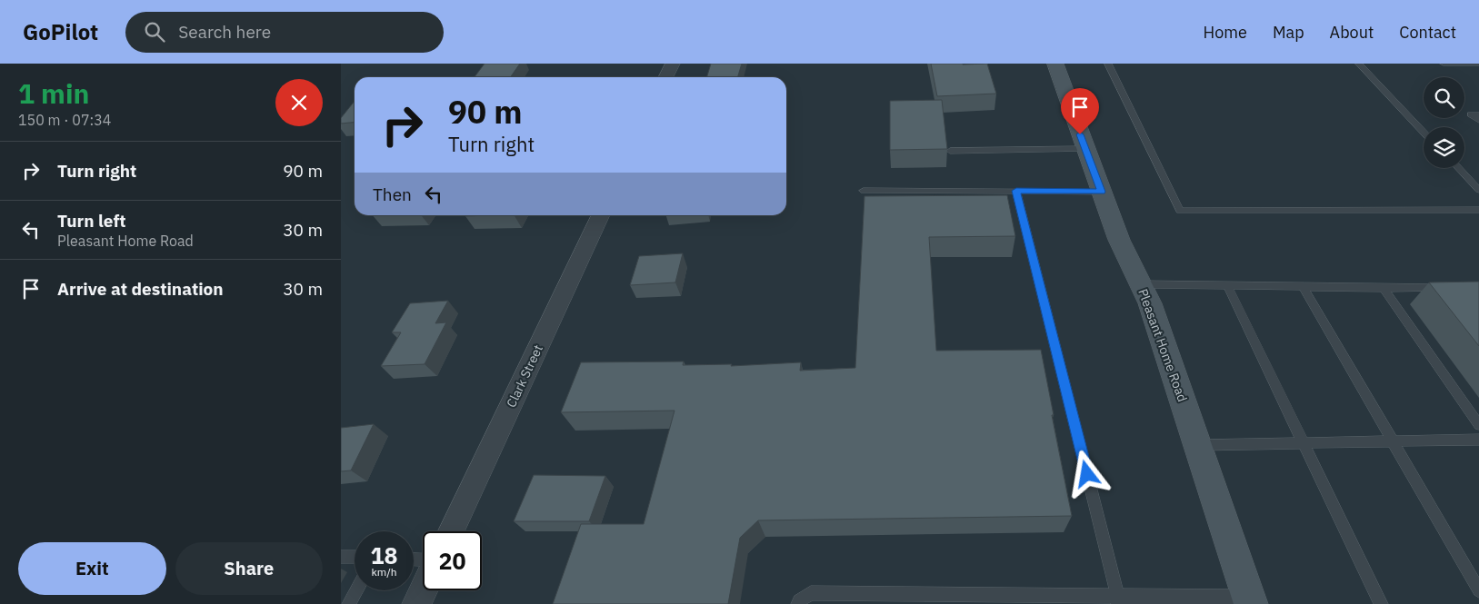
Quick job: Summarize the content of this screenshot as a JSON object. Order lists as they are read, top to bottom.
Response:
{
  "streets": {
    "main road": ["Pleasant Home Road"],
    "street": ["Clark Street"]
  },
  "page": {
    "header": "GoPilot",
    "search": "Search here",
    "nav": [
      "Home",
      "Map",
      "About",
      "Contact"
    ],
    "heading": ["1 min", "150 m · 07:34"],
    "turn": ["90 m", "Turn right"],
    "list": [
      {
        "name": "Turn right",
        "value": "90 m"
      },
      {
        "name": "Turn left",
        "note": "Pleasant Home Road",
        "value": "30 m"
      },
      {
        "name": "Arrive at destination",
        "value": "30 m"
      }
    ],
    "then": "Then",
    "speed": "18 km/h",
    "limit": "20",
    "buttons": ["Exit", "Share"]
  }
}
